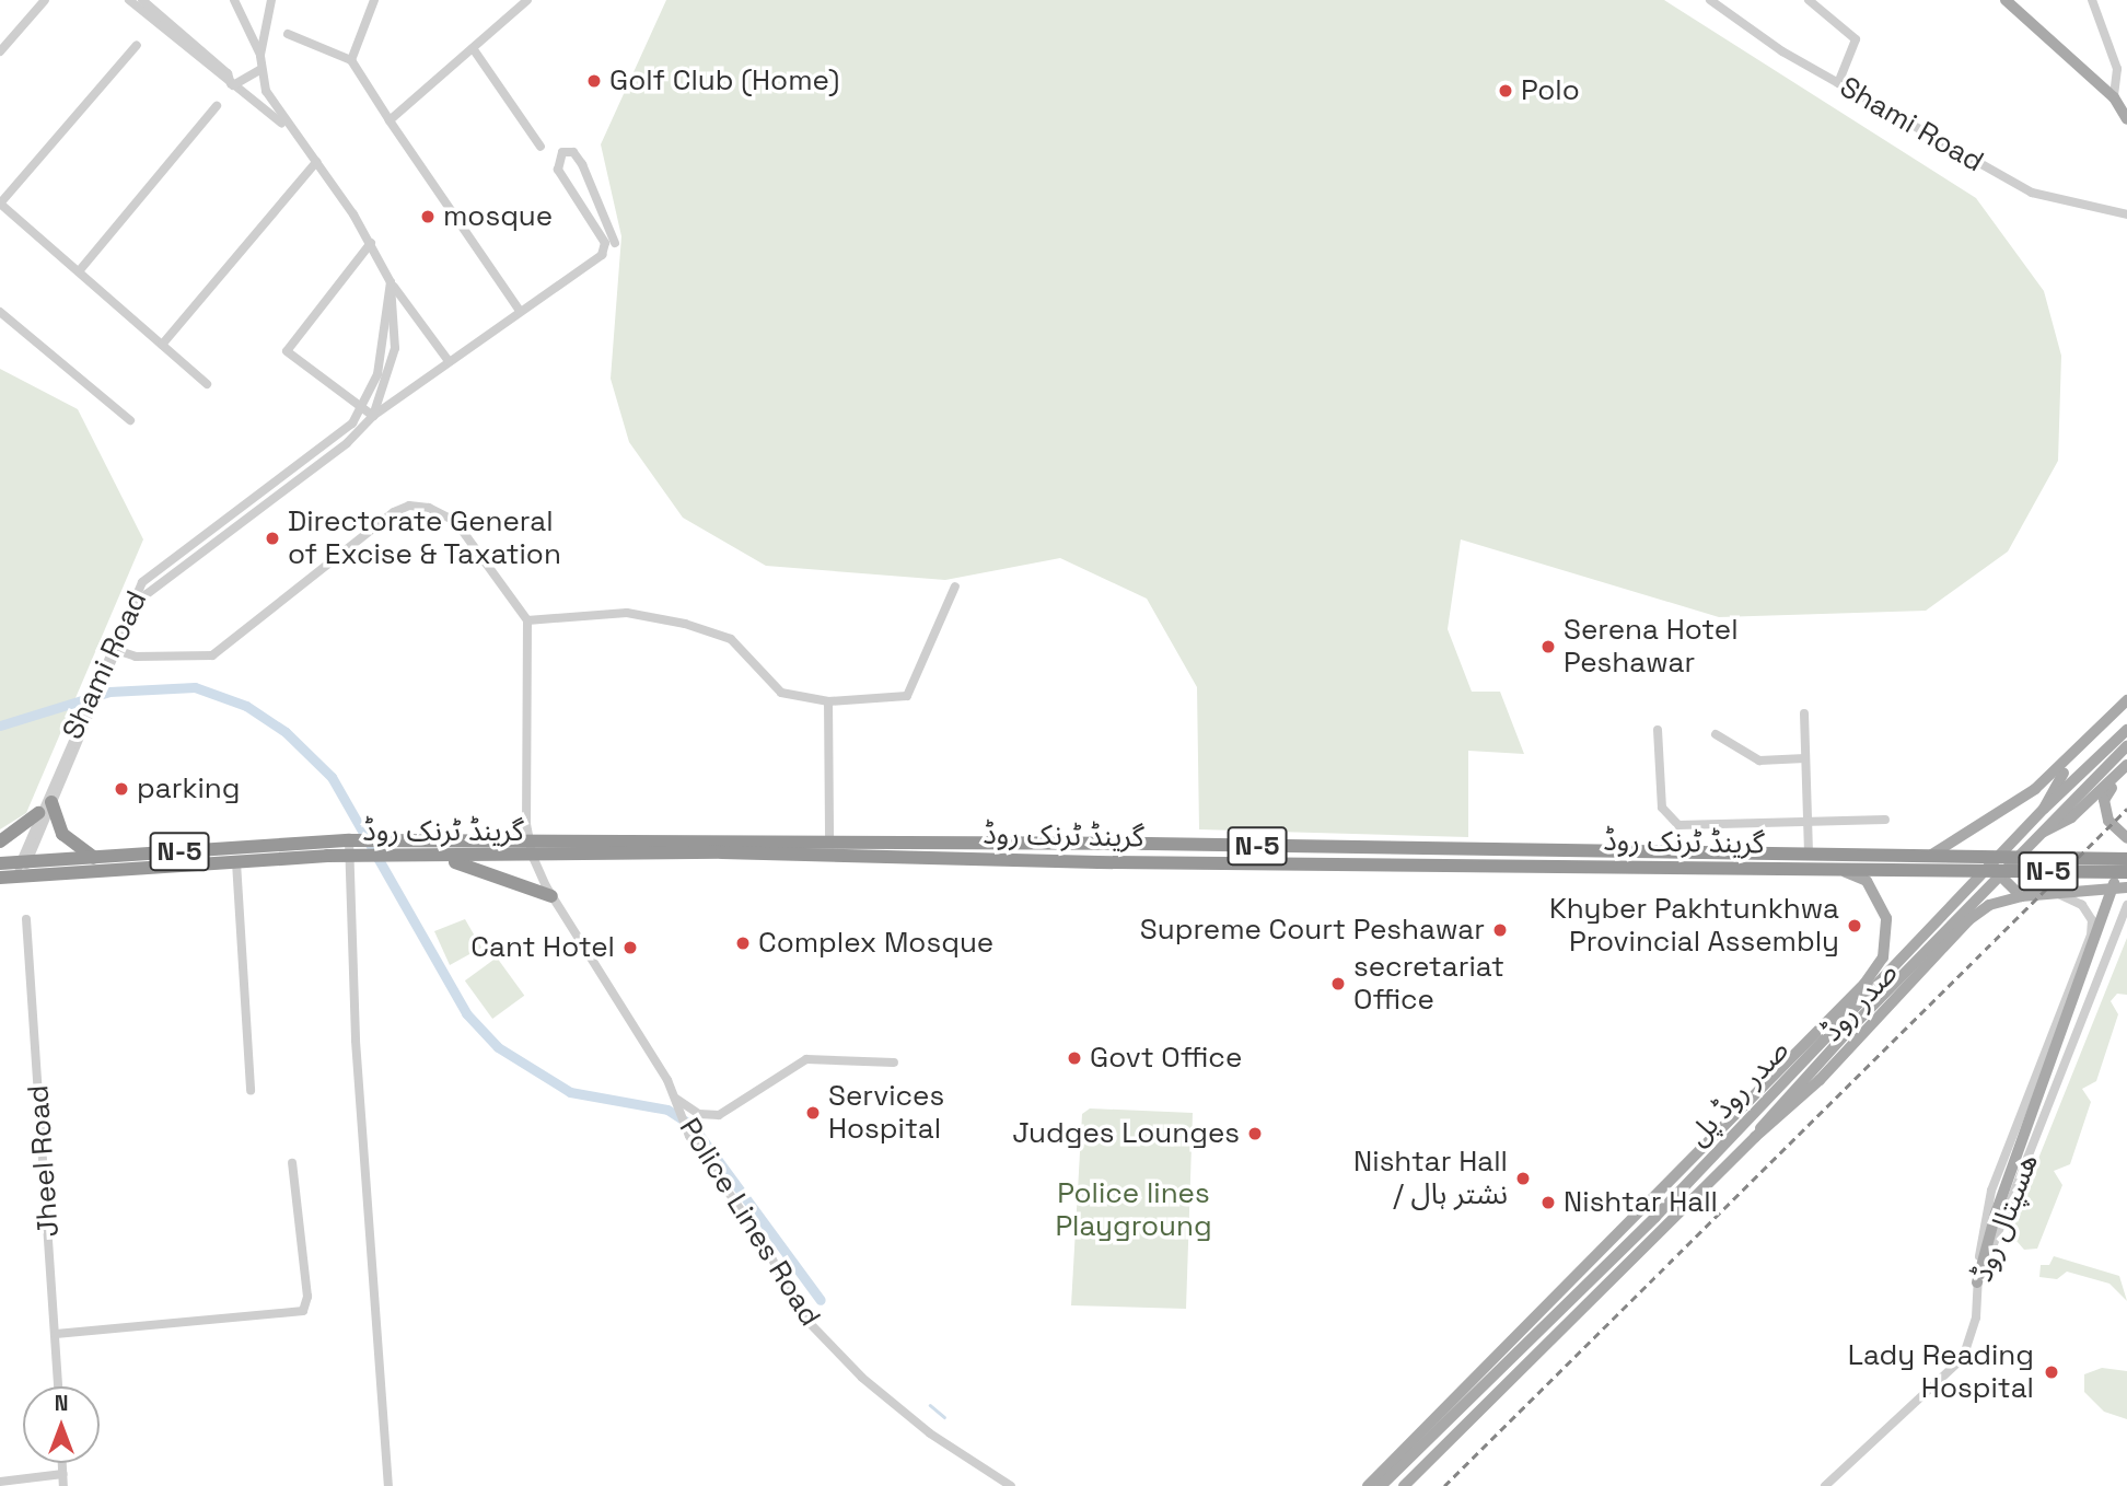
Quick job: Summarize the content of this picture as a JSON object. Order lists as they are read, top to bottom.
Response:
{
  "streets": {
    "highway": ["گرینڈ ٹرنک روڈ", "N-5"],
    "main road": ["صدر روڈ", "صدر روڈ پل"],
    "street": [
      "Shami Road",
      "Jheel Road",
      "ھسپتال روڈ",
      "Police Lines Road"
    ]
  },
  "crossings": [
    ["Shami Road", "گرینڈ ٹرنک روڈ"],
    ["گرینڈ ٹرنک روڈ", "صدر روڈ"],
    ["گرینڈ ٹرنک روڈ", "Police Lines Road"],
    ["صدر روڈ", "صدر روڈ پل"]
  ],
  "parks": ["Police lines Playgroung"],
  "places": [
    "Golf Club (Home)",
    "Polo",
    "mosque",
    "Directorate General of Excise & Taxation",
    "Serena Hotel Peshawar",
    "parking",
    "Khyber Pakhtunkhwa Provincial Assembly",
    "Supreme Court Peshawar",
    "Complex Mosque",
    "Cant Hotel",
    "secretariat Office",
    "Govt Office",
    "Services Hospital",
    "Judges Lounges",
    "Nishtar Hall / نشتر ہال",
    "Nishtar Hall",
    "Lady Reading Hospital"
  ],
  "north": "top"
}
